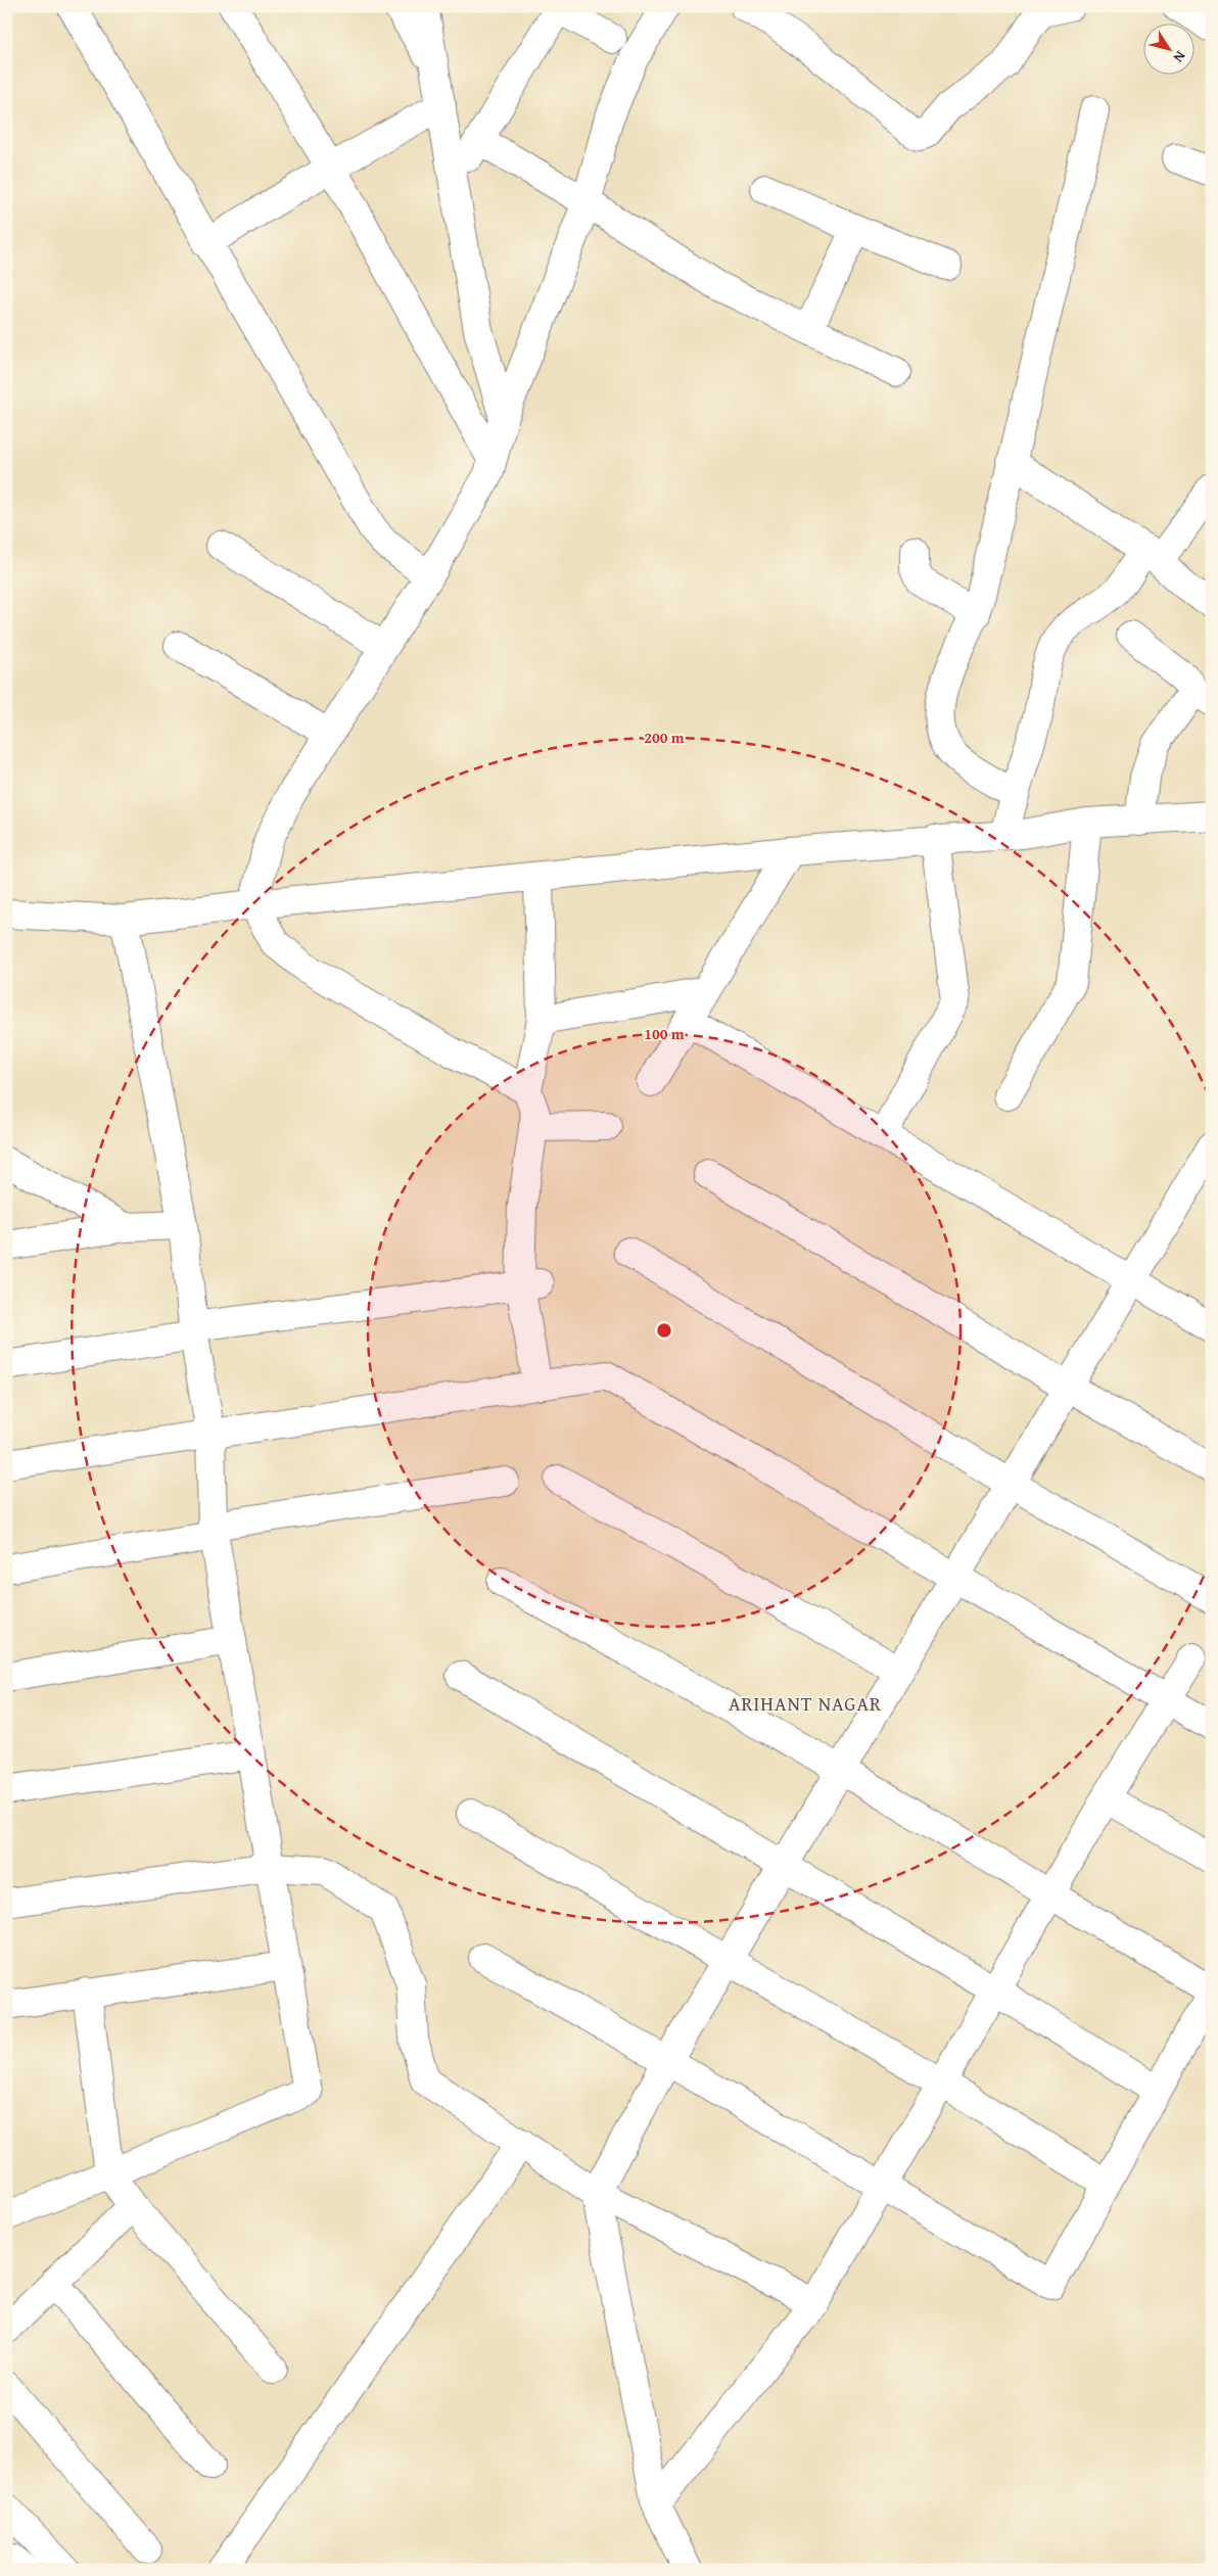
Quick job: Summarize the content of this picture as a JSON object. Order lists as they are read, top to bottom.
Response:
{
  "districts": ["ARIHANT NAGAR"],
  "north": "bottom right",
  "rings": ["200 m", "100 m"]
}
